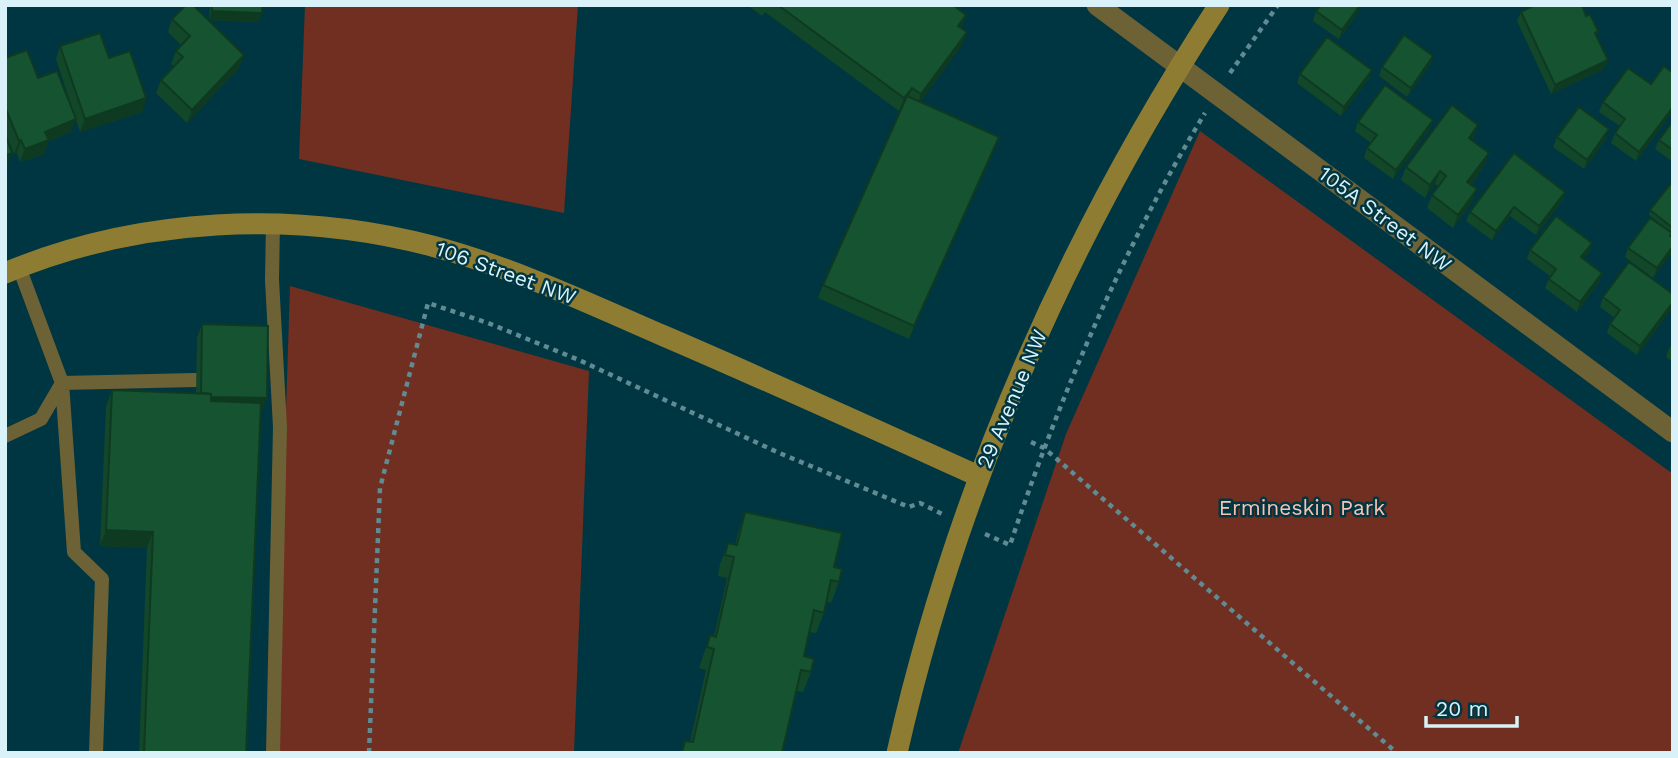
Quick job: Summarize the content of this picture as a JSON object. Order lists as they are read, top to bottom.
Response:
{
  "streets": {
    "street": ["105A Street NW", "106 Street NW", "29 Avenue NW"]
  },
  "crossings": [
    ["105A Street NW", "29 Avenue NW"],
    ["106 Street NW", "29 Avenue NW"]
  ],
  "parks": ["Ermineskin Park"],
  "scale_bar": "20 m"
}
